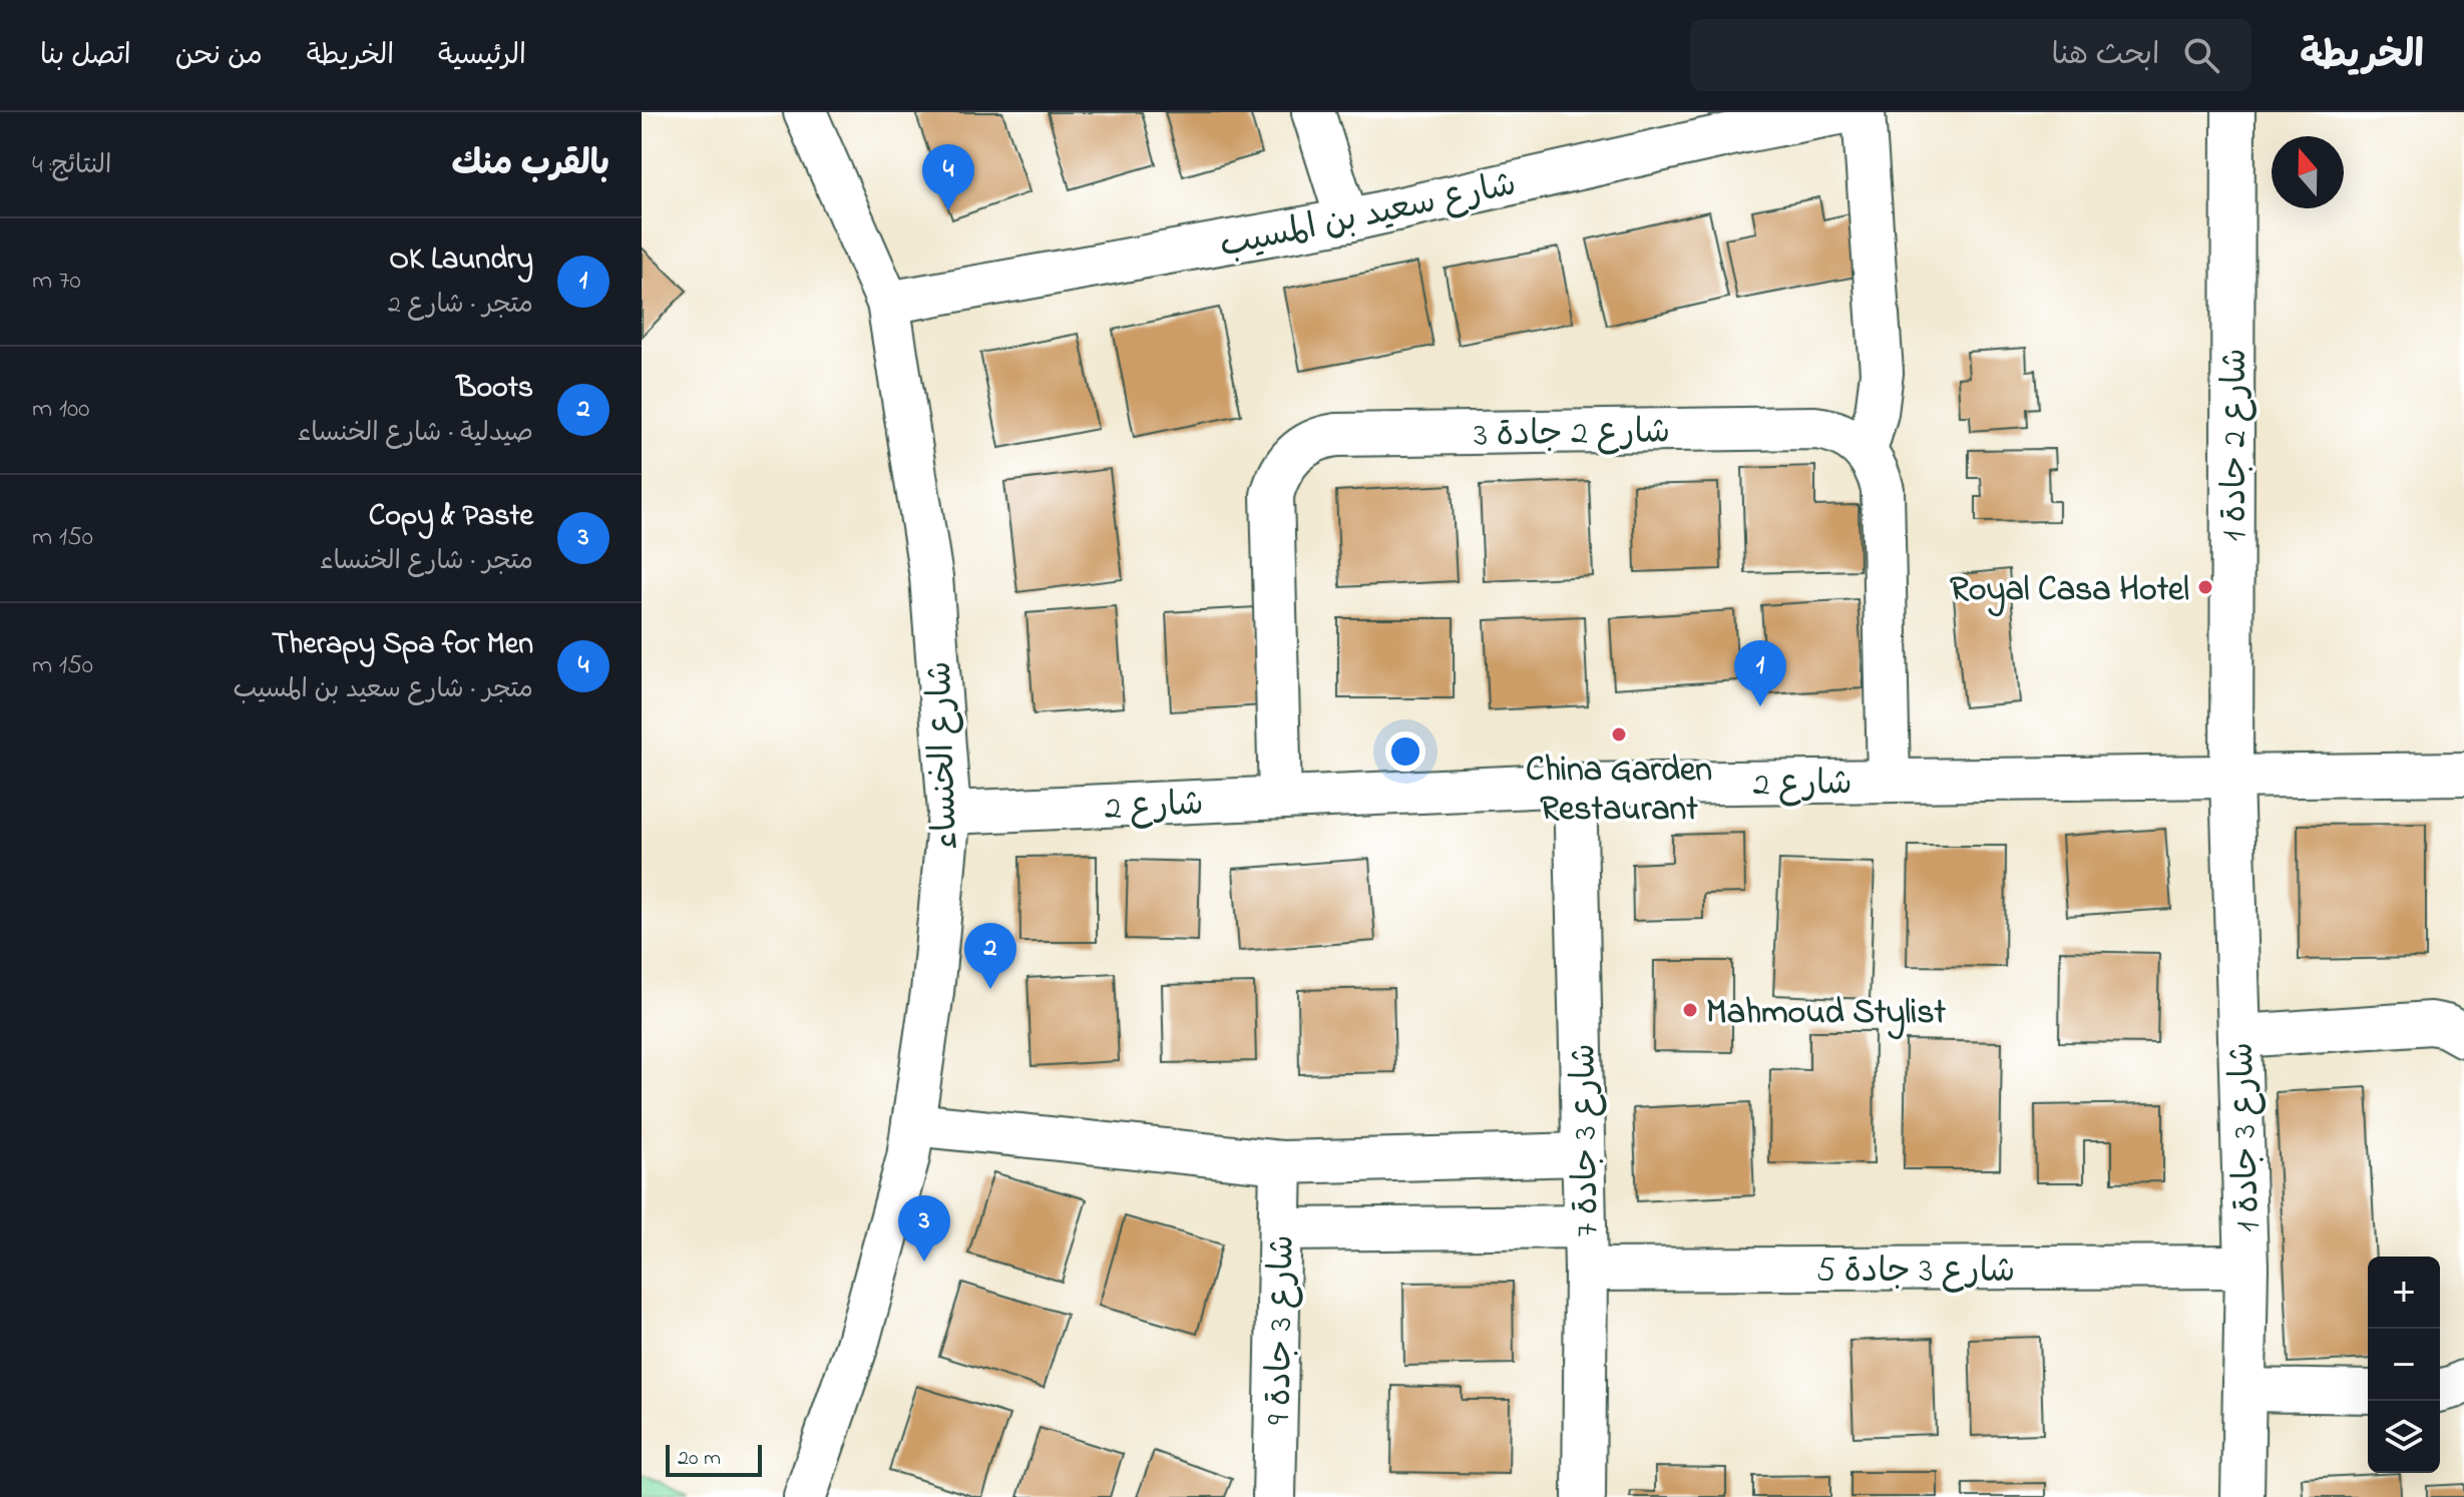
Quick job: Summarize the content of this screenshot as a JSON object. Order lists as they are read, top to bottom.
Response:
{
  "streets": {
    "street": [
      "شارع سعيد بن المسيب",
      "شارع 2 جادة 3",
      "شارع 2 جادة 1",
      "شارع الخنساء",
      "شارع 2",
      "شارع 3 جادة 1",
      "شارع 3 جادة 7",
      "شارع 3 جادة 5",
      "شارع 3 جادة 9"
    ]
  },
  "crossings": [
    ["شارع سعيد بن المسيب", "شارع الخنساء"],
    ["شارع 2 جادة 3", "شارع 2"],
    ["شارع 2 جادة 1", "شارع 2"],
    ["شارع 2 جادة 1", "شارع 3 جادة 1"],
    ["شارع الخنساء", "شارع 2"],
    ["شارع 2", "شارع 3 جادة 1"],
    ["شارع 2", "شارع 3 جادة 7"],
    ["شارع 3 جادة 1", "شارع 3 جادة 5"],
    ["شارع 3 جادة 7", "شارع 3 جادة 5"]
  ],
  "places": ["Royal Casa Hotel", "China Garden Restaurant", "Mahmoud Stylist"],
  "scale_bar": "20 m",
  "north": "top",
  "page": {
    "header": "الخريطة",
    "search": "ابحث هنا",
    "nav": [
      "الرئيسية",
      "الخريطة",
      "من نحن",
      "اتصل بنا"
    ],
    "heading": ["بالقرب منك", "النتائج: 4"],
    "pins": [
      "4",
      "1",
      "2",
      "3"
    ],
    "list": [
      {
        "mark": "1",
        "name": "OK Laundry",
        "note": "متجر · شارع 2",
        "value": "70 m"
      },
      {
        "mark": "2",
        "name": "Boots",
        "note": "صيدلية · شارع الخنساء",
        "value": "100 m"
      },
      {
        "mark": "3",
        "name": "Copy & Paste",
        "note": "متجر · شارع الخنساء",
        "value": "150 m"
      },
      {
        "mark": "4",
        "name": "Therapy Spa for Men",
        "note": "متجر · شارع سعيد بن المسيب",
        "value": "150 m"
      }
    ],
    "map_buttons": ["+", "−"],
    "scale": "20 m"
  }
}
